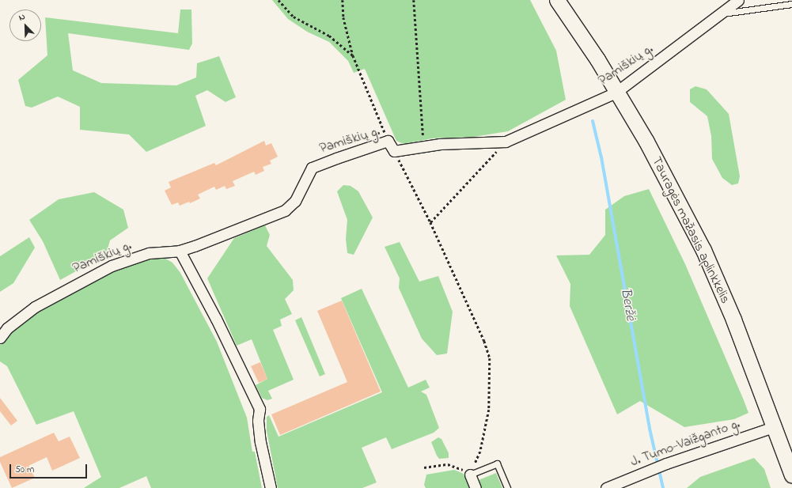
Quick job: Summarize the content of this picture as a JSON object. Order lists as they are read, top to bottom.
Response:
{
  "streets": {
    "main road": ["Tauragės mažasis aplinkkelis"],
    "street": ["Pamiškių g.", "J. Tumo-Vaižganto g."]
  },
  "crossings": [
    ["Pamiškių g.", "Tauragės mažasis aplinkkelis"],
    ["Tauragės mažasis aplinkkelis", "J. Tumo-Vaižganto g."]
  ],
  "water": ["Beržė"],
  "scale_bar": "50 m",
  "north": "top left"
}
